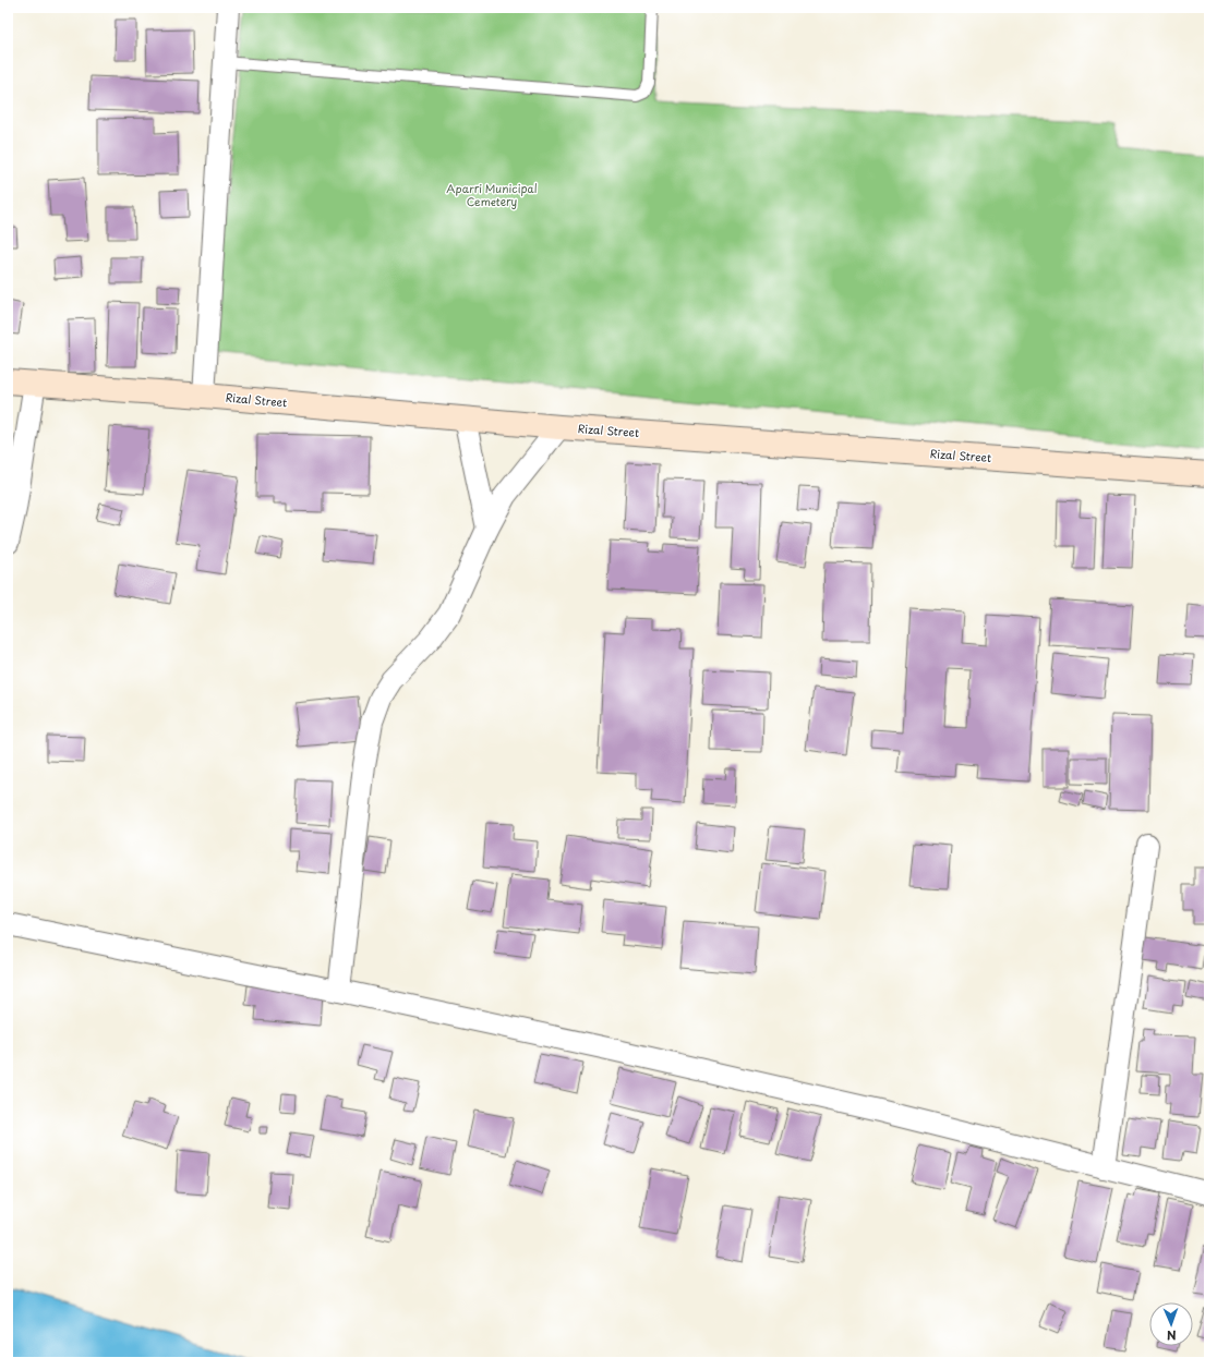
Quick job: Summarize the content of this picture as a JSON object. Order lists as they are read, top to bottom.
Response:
{
  "streets": {
    "main road": ["Rizal Street"]
  },
  "parks": ["Aparri Municipal Cemetery"],
  "north": "bottom"
}
